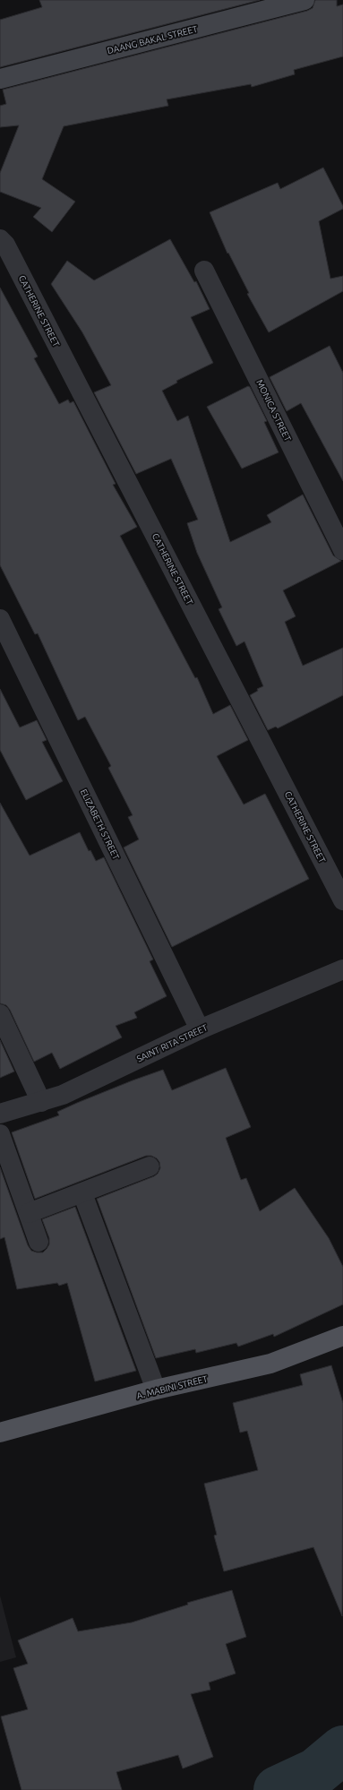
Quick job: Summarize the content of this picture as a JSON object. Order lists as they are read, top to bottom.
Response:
{
  "streets": {
    "main road": ["A. MABINI STREET"],
    "street": [
      "DAANG BAKAL STREET",
      "CATHERINE STREET",
      "MONICA STREET",
      "ELIZABETH STREET",
      "SAINT RITA STREET"
    ]
  },
  "crossings": [
    ["ELIZABETH STREET", "SAINT RITA STREET"]
  ]
}
